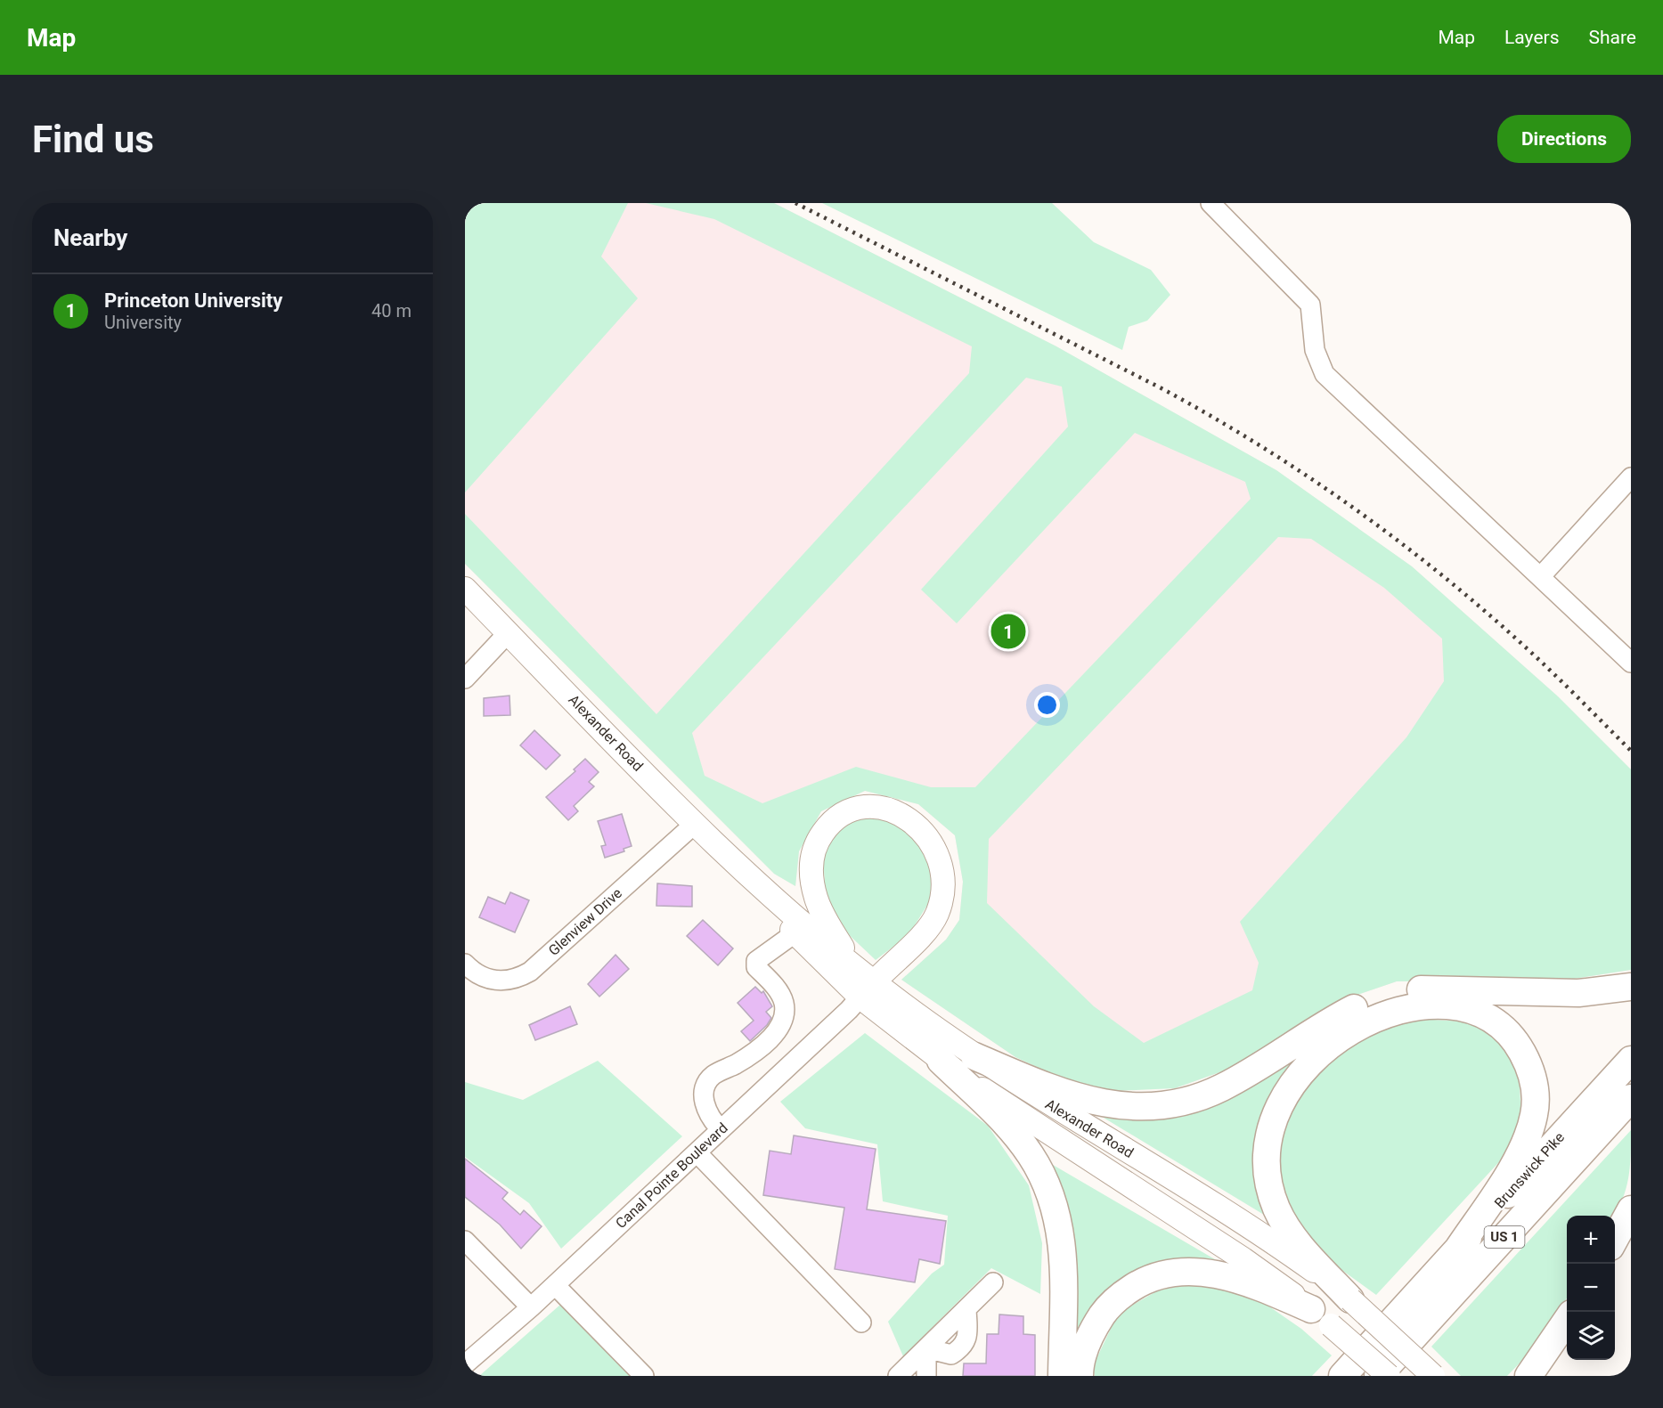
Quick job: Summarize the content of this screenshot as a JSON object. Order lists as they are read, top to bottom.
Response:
{
  "streets": {
    "highway": ["Brunswick Pike", "US 1"],
    "main road": ["Alexander Road"],
    "street": ["Glenview Drive", "Canal Pointe Boulevard"]
  },
  "crossings": [
    ["Alexander Road", "Glenview Drive"],
    ["Alexander Road", "Canal Pointe Boulevard"]
  ],
  "page": {
    "header": "Map",
    "nav": ["Map", "Layers", "Share"],
    "buttons": "Directions",
    "title": "Find us",
    "heading": "Nearby",
    "list": [
      {
        "mark": "1",
        "name": "Princeton University",
        "note": "University",
        "value": "40 m"
      }
    ],
    "pins": "1",
    "map_buttons": ["+", "−"]
  }
}
